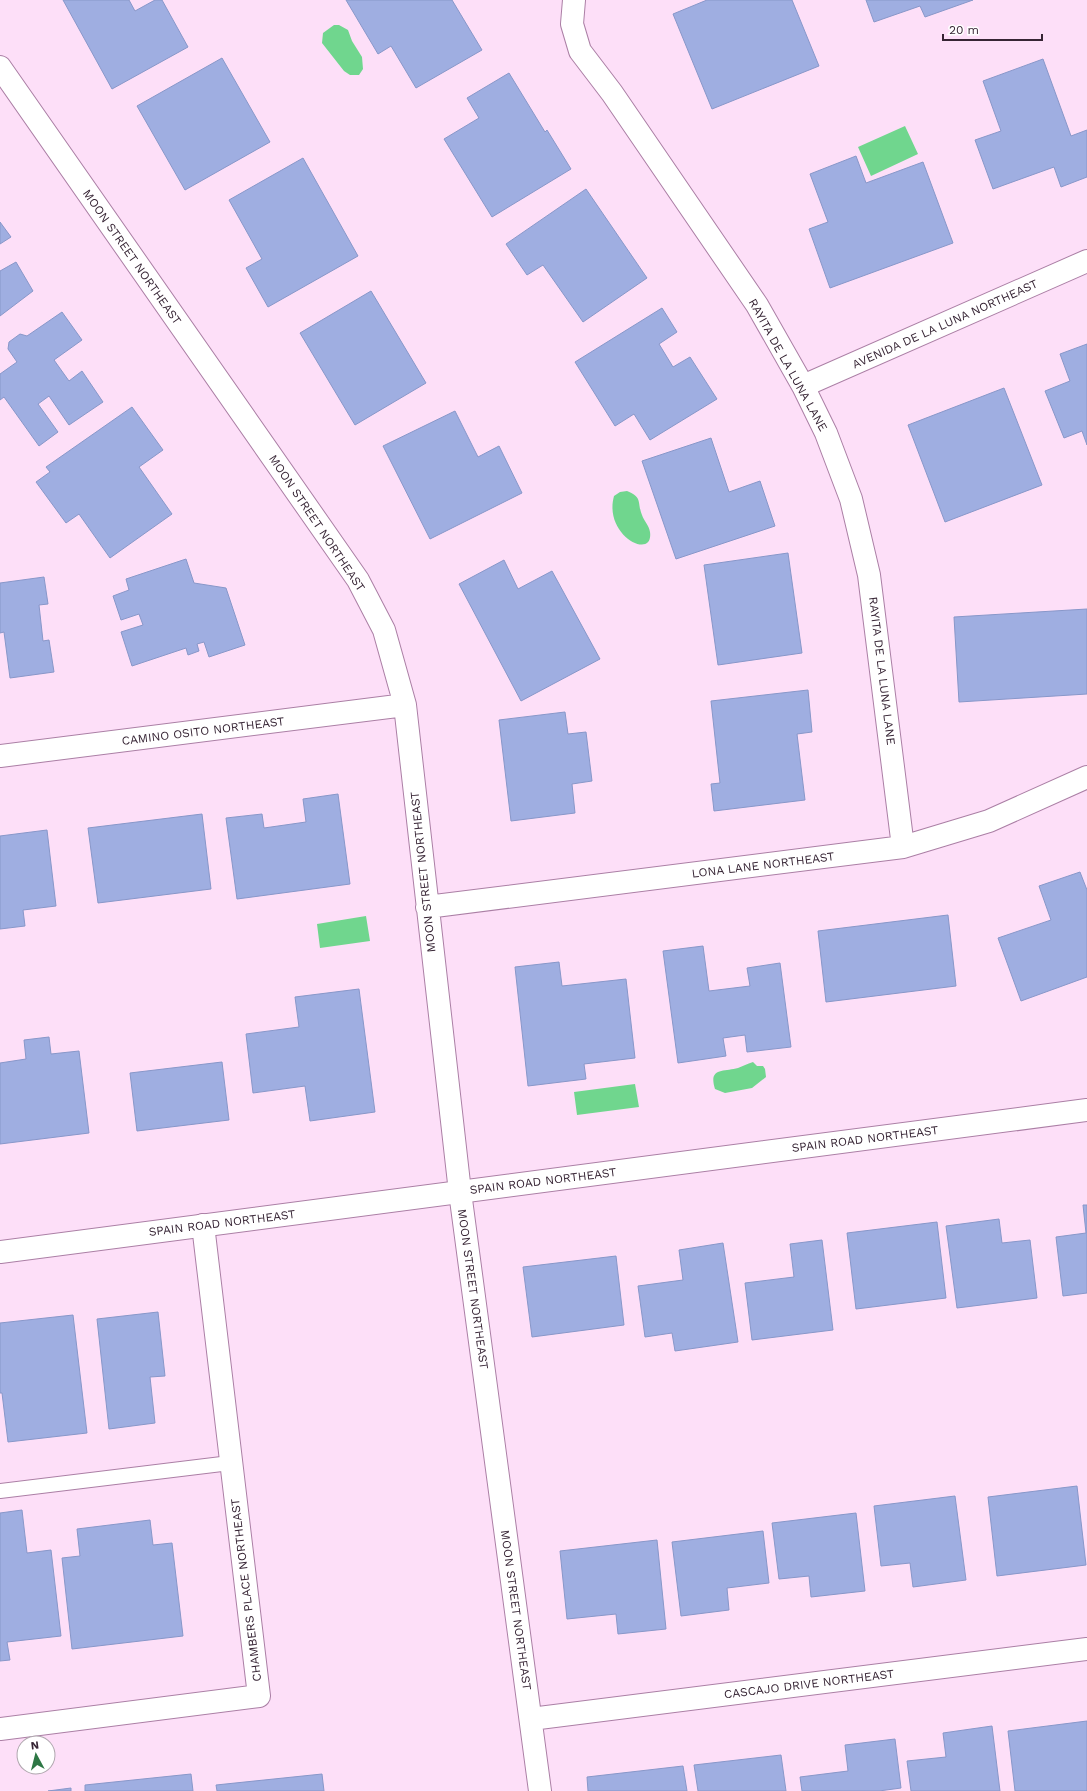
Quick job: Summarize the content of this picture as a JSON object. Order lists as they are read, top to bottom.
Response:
{
  "streets": {
    "street": [
      "MOON STREET NORTHEAST",
      "AVENIDA DE LA LUNA NORTHEAST",
      "RAYITA DE LA LUNA LANE",
      "CAMINO OSITO NORTHEAST",
      "LONA LANE NORTHEAST",
      "SPAIN ROAD NORTHEAST",
      "CHAMBERS PLACE NORTHEAST",
      "CASCAJO DRIVE NORTHEAST"
    ]
  },
  "crossings": [
    ["MOON STREET NORTHEAST", "CAMINO OSITO NORTHEAST"],
    ["MOON STREET NORTHEAST", "LONA LANE NORTHEAST"],
    ["MOON STREET NORTHEAST", "SPAIN ROAD NORTHEAST"],
    ["MOON STREET NORTHEAST", "CASCAJO DRIVE NORTHEAST"],
    ["AVENIDA DE LA LUNA NORTHEAST", "RAYITA DE LA LUNA LANE"],
    ["RAYITA DE LA LUNA LANE", "LONA LANE NORTHEAST"],
    ["SPAIN ROAD NORTHEAST", "CHAMBERS PLACE NORTHEAST"]
  ],
  "scale_bar": "20 m",
  "north": "top"
}
